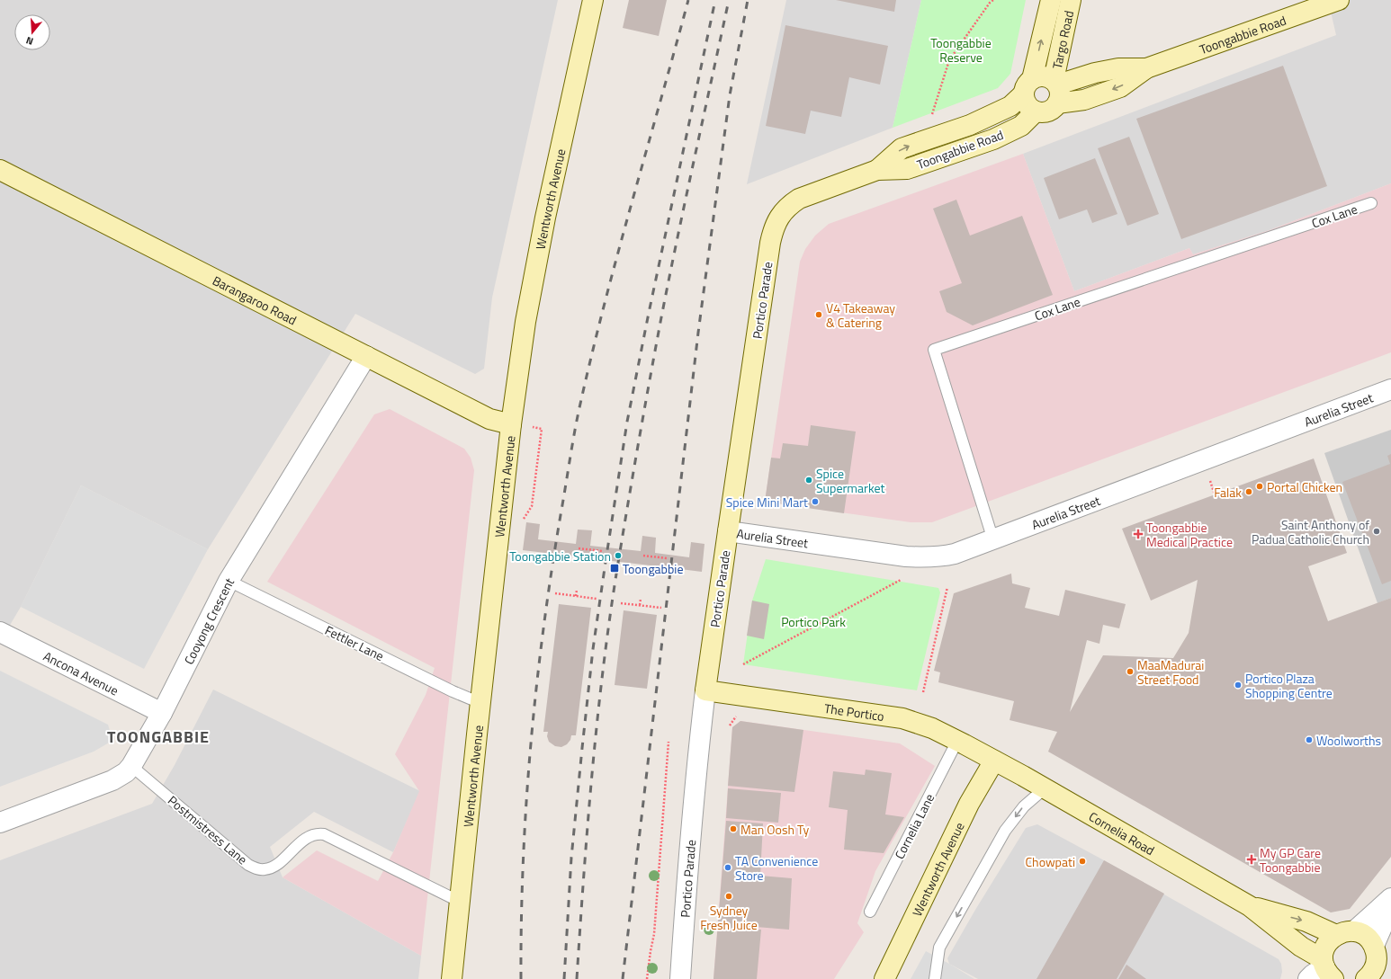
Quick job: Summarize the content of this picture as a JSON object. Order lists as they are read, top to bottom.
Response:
{
  "streets": {
    "main road": [
      "Toongabbie Road",
      "Targo Road",
      "Wentworth Avenue",
      "Barangaroo Road",
      "Portico Parade",
      "The Portico",
      "Cornelia Road"
    ],
    "street": ["Aurelia Street", "Cooyong Crescent", "Ancona Avenue"],
    "lane": [
      "Cox Lane",
      "Fettler Lane",
      "Cornelia Lane",
      "Postmistress Lane"
    ]
  },
  "crossings": [
    ["Toongabbie Road", "Targo Road"],
    ["Toongabbie Road", "Portico Parade"],
    ["Wentworth Avenue", "Barangaroo Road"],
    ["Wentworth Avenue", "Fettler Lane"],
    ["Wentworth Avenue", "The Portico"],
    ["Wentworth Avenue", "Postmistress Lane"],
    ["Wentworth Avenue", "Cornelia Road"],
    ["Cox Lane", "Aurelia Street"],
    ["Barangaroo Road", "Cooyong Crescent"],
    ["Portico Parade", "Aurelia Street"],
    ["Portico Parade", "The Portico"],
    ["Cooyong Crescent", "Fettler Lane"],
    ["Cooyong Crescent", "Ancona Avenue"],
    ["Cooyong Crescent", "Postmistress Lane"],
    ["The Portico", "Cornelia Lane"],
    ["The Portico", "Cornelia Road"]
  ],
  "districts": ["TOONGABBIE"],
  "parks": ["Toongabbie Reserve", "Portico Park"],
  "places": {
    "other": [
      "V4 Takeaway & Catering",
      "Spice Supermarket",
      "Portal Chicken",
      "Falak",
      "Spice Mini Mart",
      "Saint Anthony of Padua Catholic Church",
      "Toongabbie Station",
      "MaaMadurai Street Food",
      "Portico Plaza Shopping Centre",
      "Woolworths",
      "Man Oosh Ty",
      "Chowpati",
      "TA Convenience Store",
      "Sydney Fresh Juice"
    ],
    "health": ["Toongabbie Medical Practice", "My GP Care Toongabbie"],
    "transit": ["Toongabbie"]
  },
  "north": "bottom"
}
